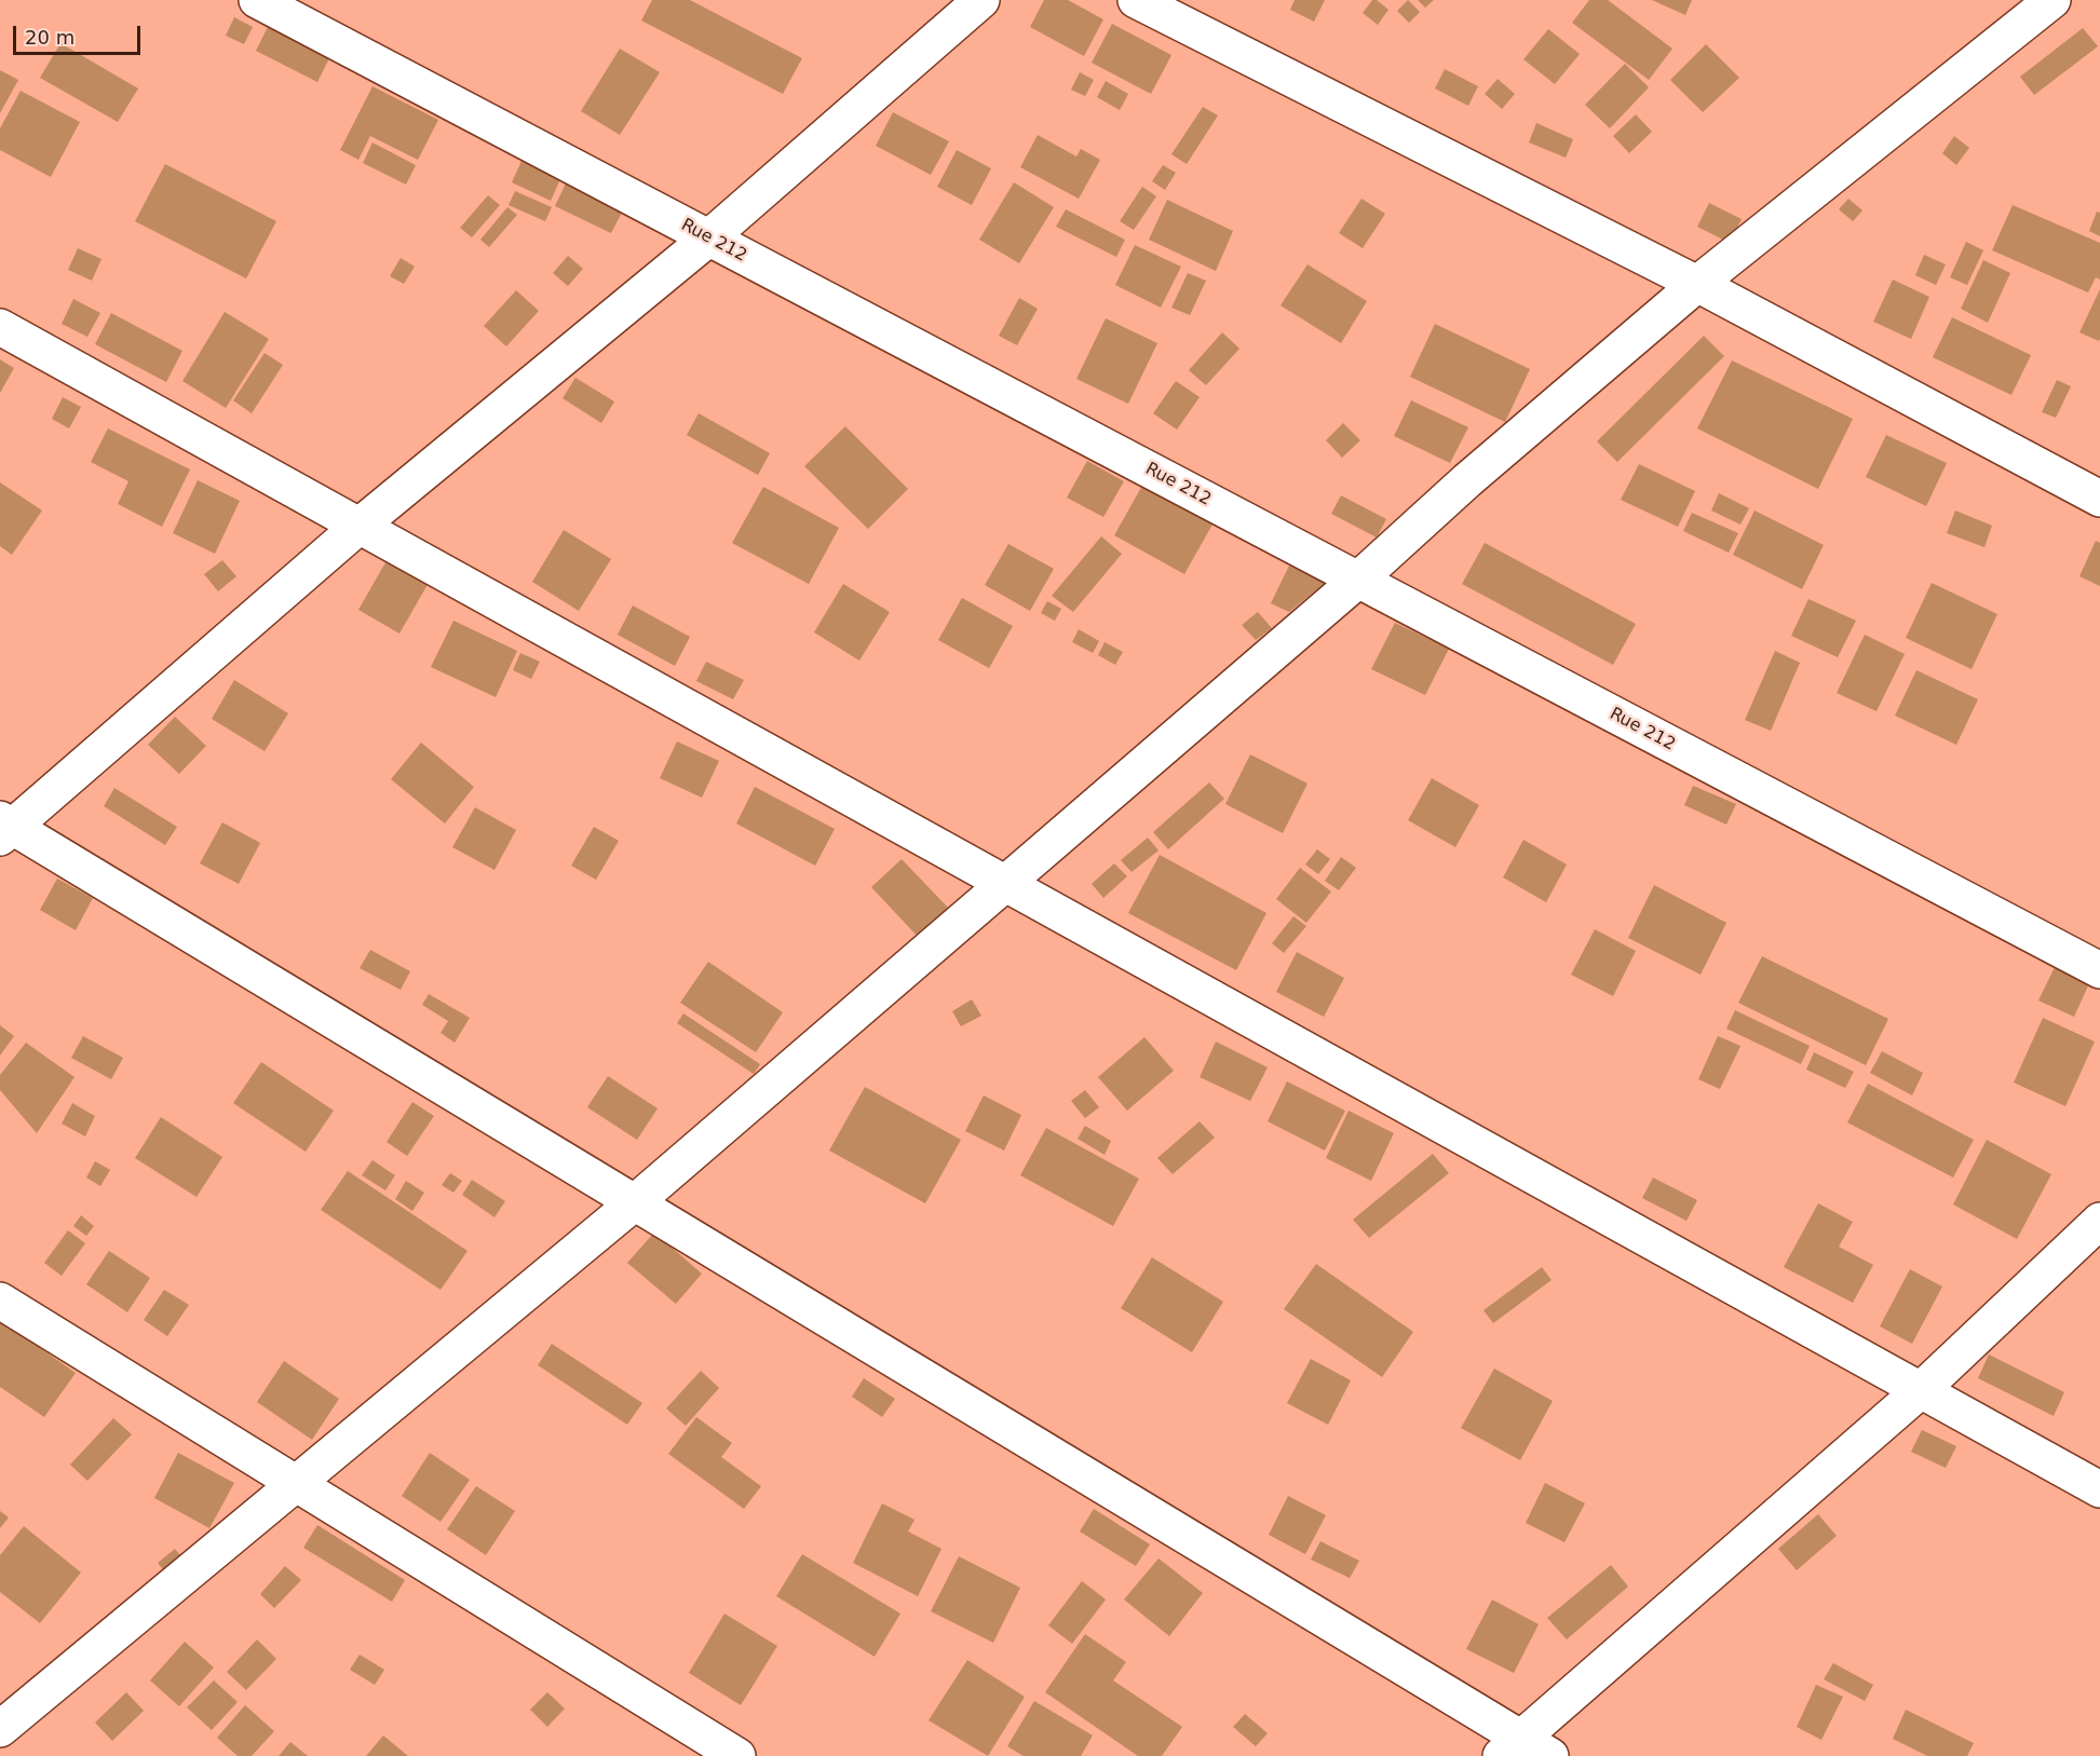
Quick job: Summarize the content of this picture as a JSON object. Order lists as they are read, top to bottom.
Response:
{
  "streets": {
    "street": ["Rue 212"]
  },
  "scale_bar": "20 m"
}
